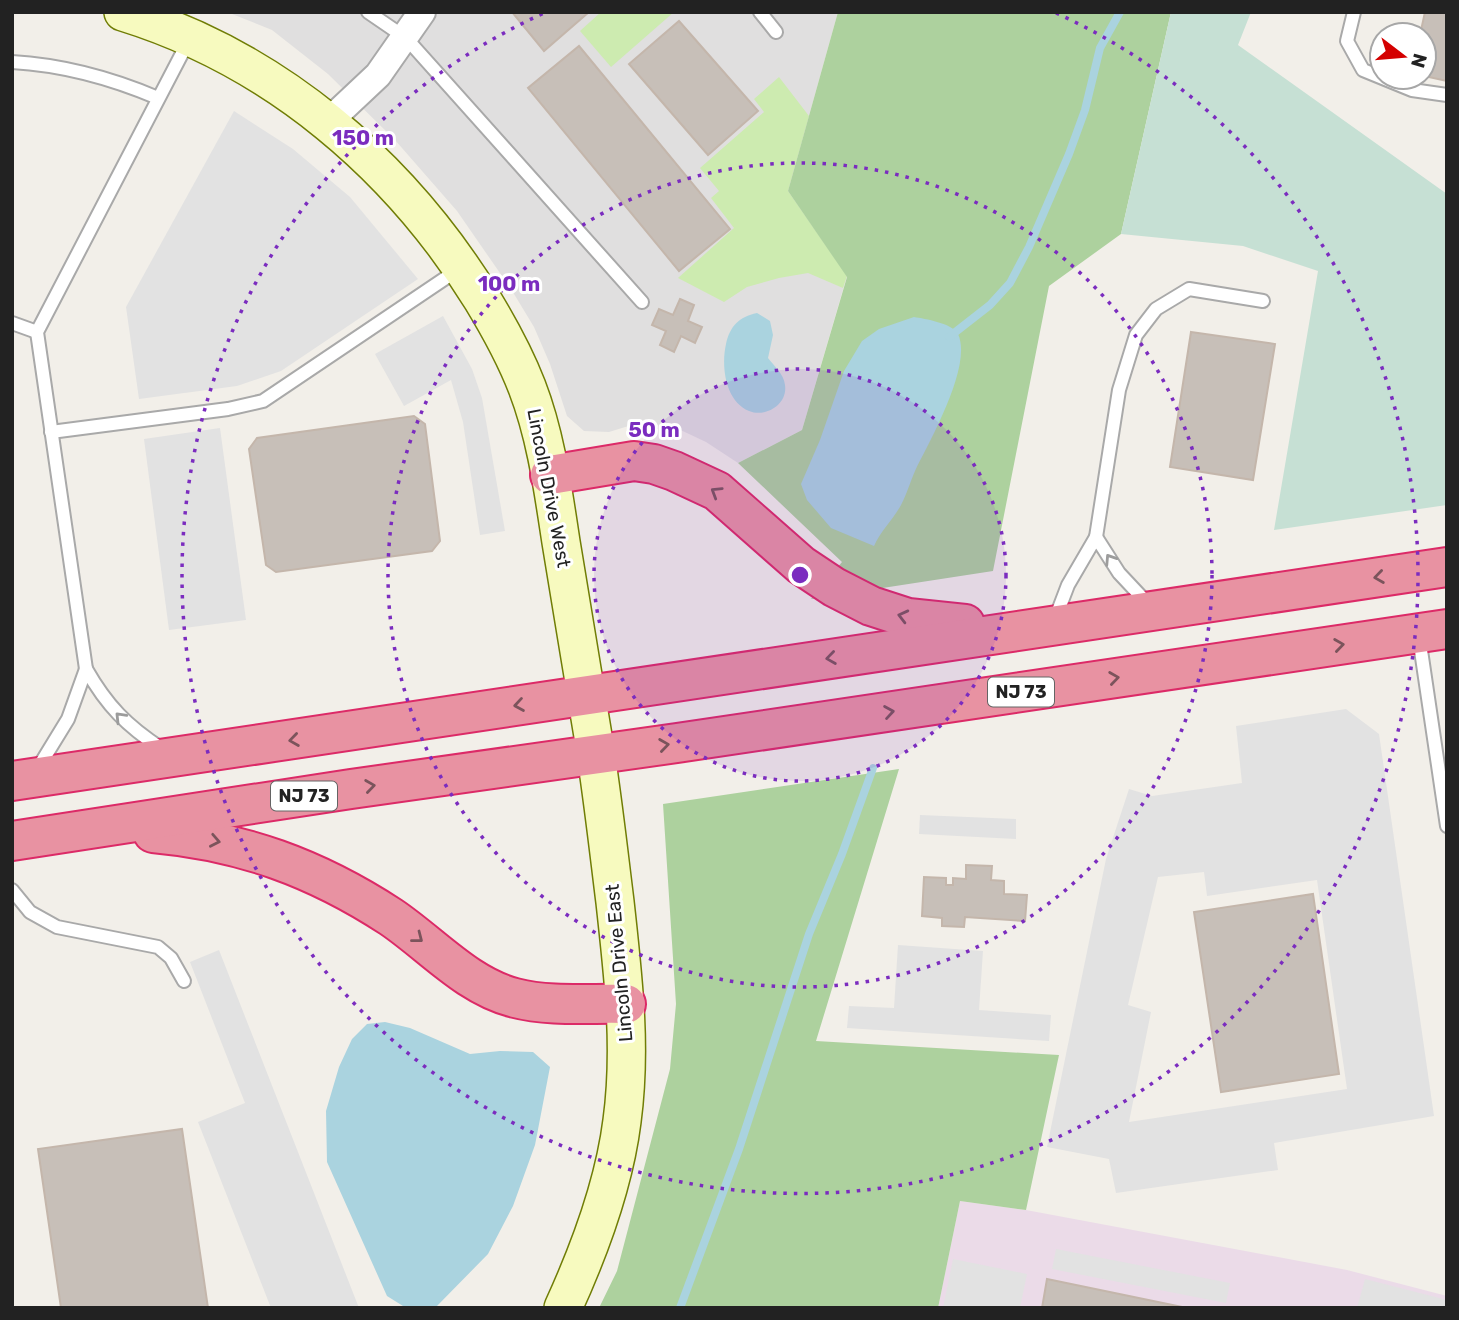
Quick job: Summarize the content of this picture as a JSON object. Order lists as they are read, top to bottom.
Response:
{
  "streets": {
    "highway": ["NJ 73"],
    "street": ["Lincoln Drive West", "Lincoln Drive East"]
  },
  "crossings": [
    ["Lincoln Drive West", "Lincoln Drive East"],
    ["NJ 73", "Lincoln Drive East"]
  ],
  "north": "right",
  "rings": ["150 m", "100 m", "50 m"]
}
